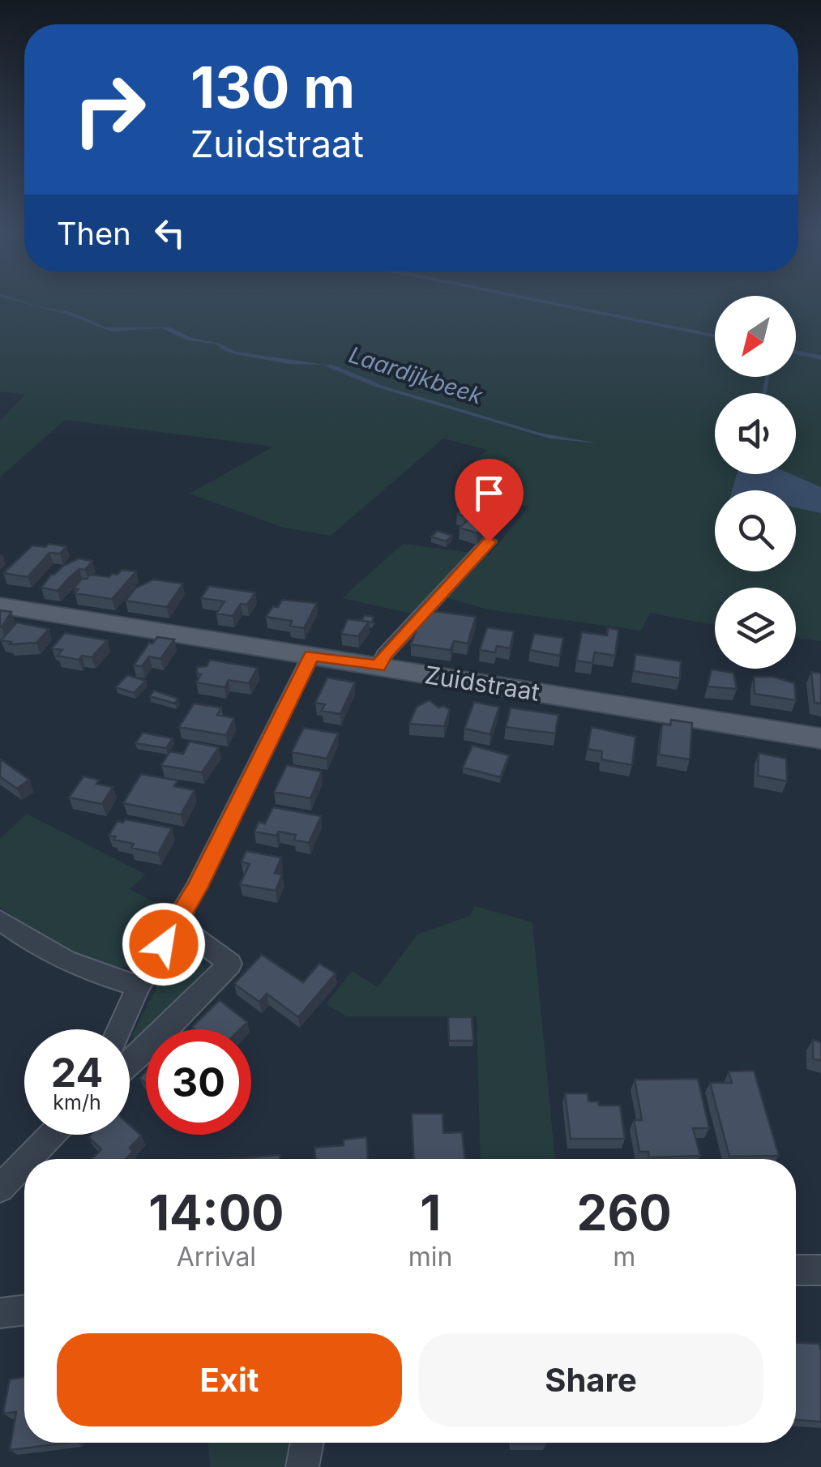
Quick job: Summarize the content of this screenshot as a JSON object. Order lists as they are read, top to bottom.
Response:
{
  "streets": {
    "main road": ["Zuidstraat"]
  },
  "water": ["Laardijkbeek"],
  "north": "bottom left",
  "page": {
    "turn": ["130 m", "Zuidstraat"],
    "then": "Then",
    "speed": "24 km/h",
    "limit": "30",
    "eta": [
      "14:00",
      "Arrival",
      "1",
      "min",
      "260",
      "m"
    ],
    "buttons": ["Exit", "Share"]
  }
}
